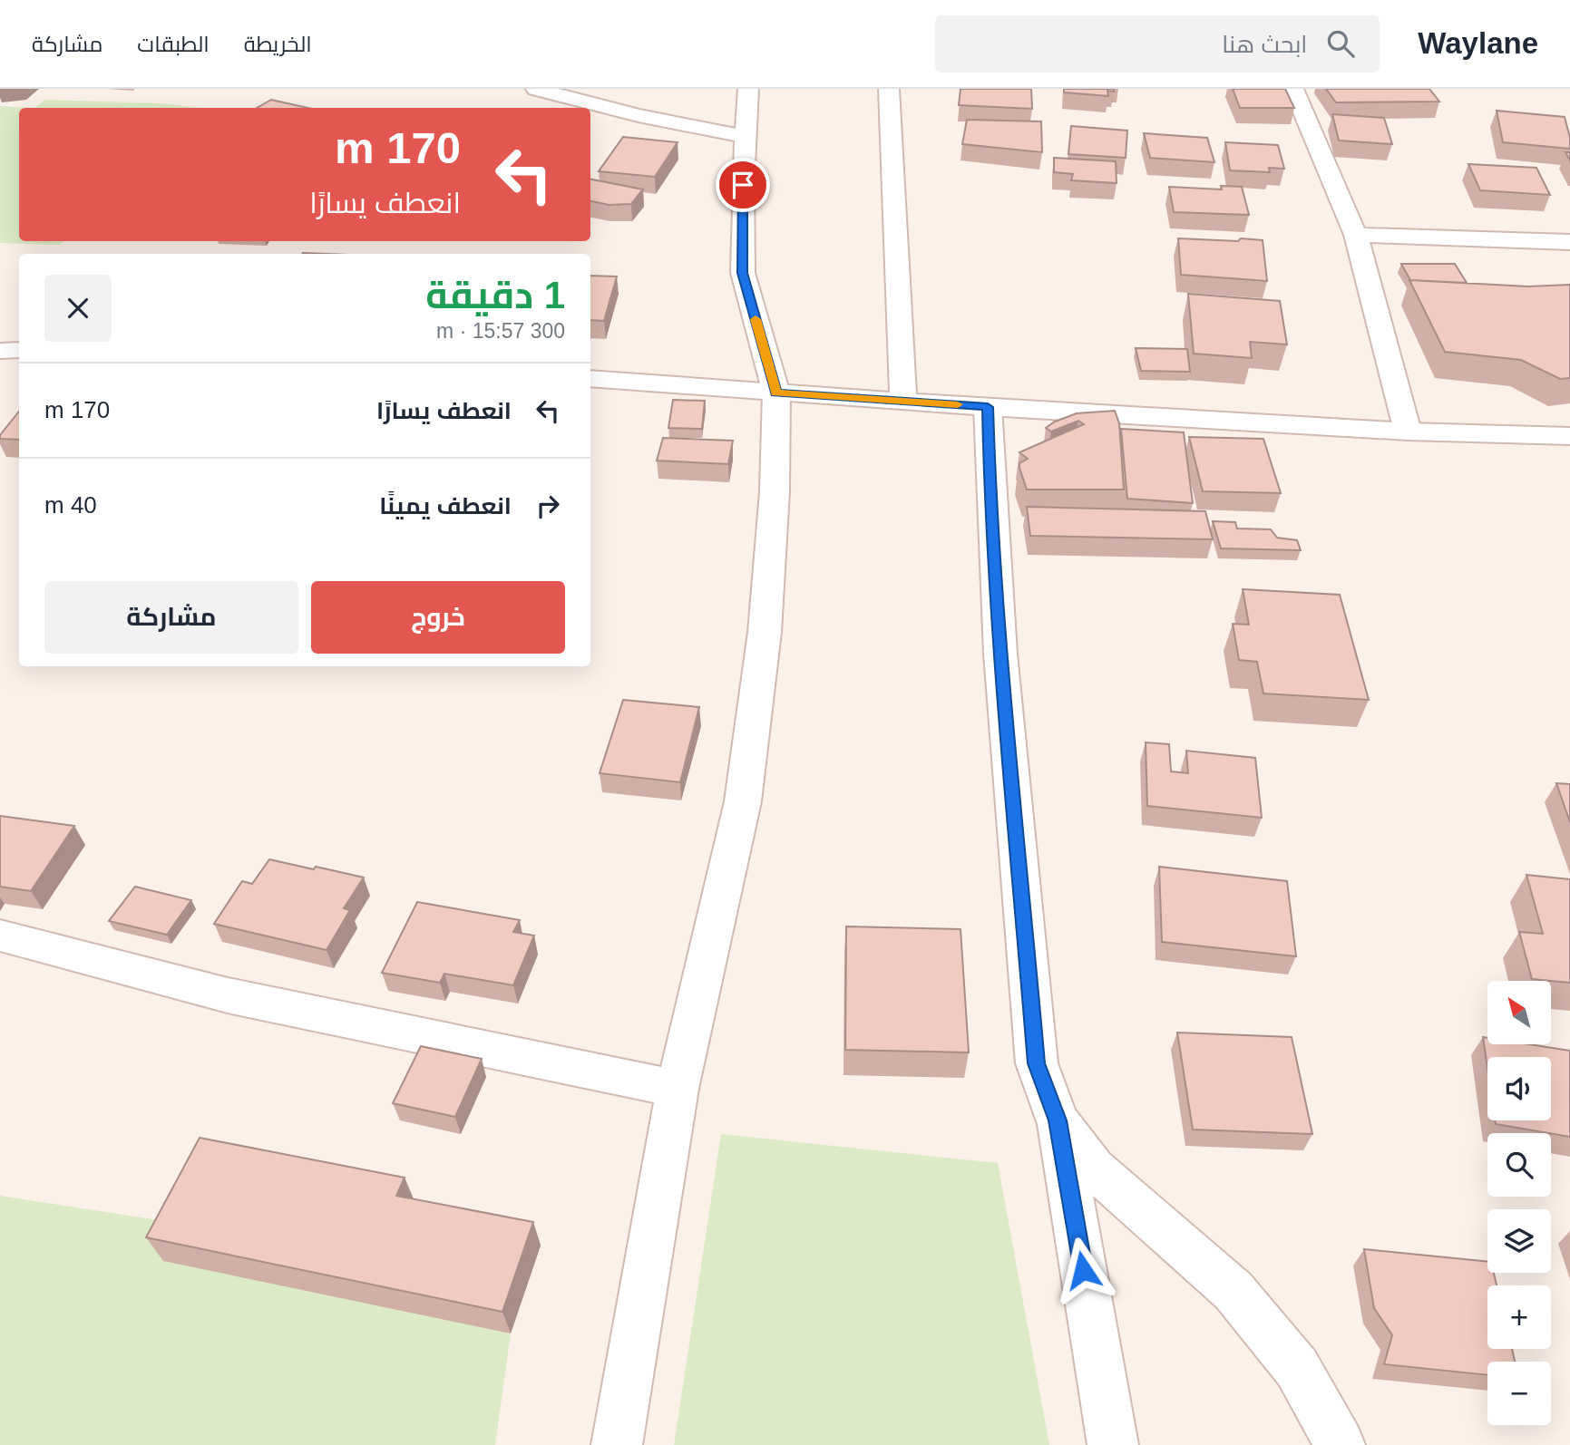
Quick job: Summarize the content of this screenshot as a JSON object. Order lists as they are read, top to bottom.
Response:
{
  "north": "top left",
  "page": {
    "header": "Waylane",
    "search": "ابحث هنا",
    "nav": ["الخريطة", "الطبقات", "مشاركة"],
    "turn": ["170 m", "انعطف يسارًا"],
    "heading": ["1 دقيقة", "300 m · 15:57"],
    "list": [
      {
        "name": "انعطف يسارًا",
        "value": "170 m"
      },
      {
        "name": "انعطف يمينًا",
        "value": "40 m"
      }
    ],
    "buttons": ["خروج", "مشاركة"],
    "map_buttons": ["+", "−"]
  }
}
